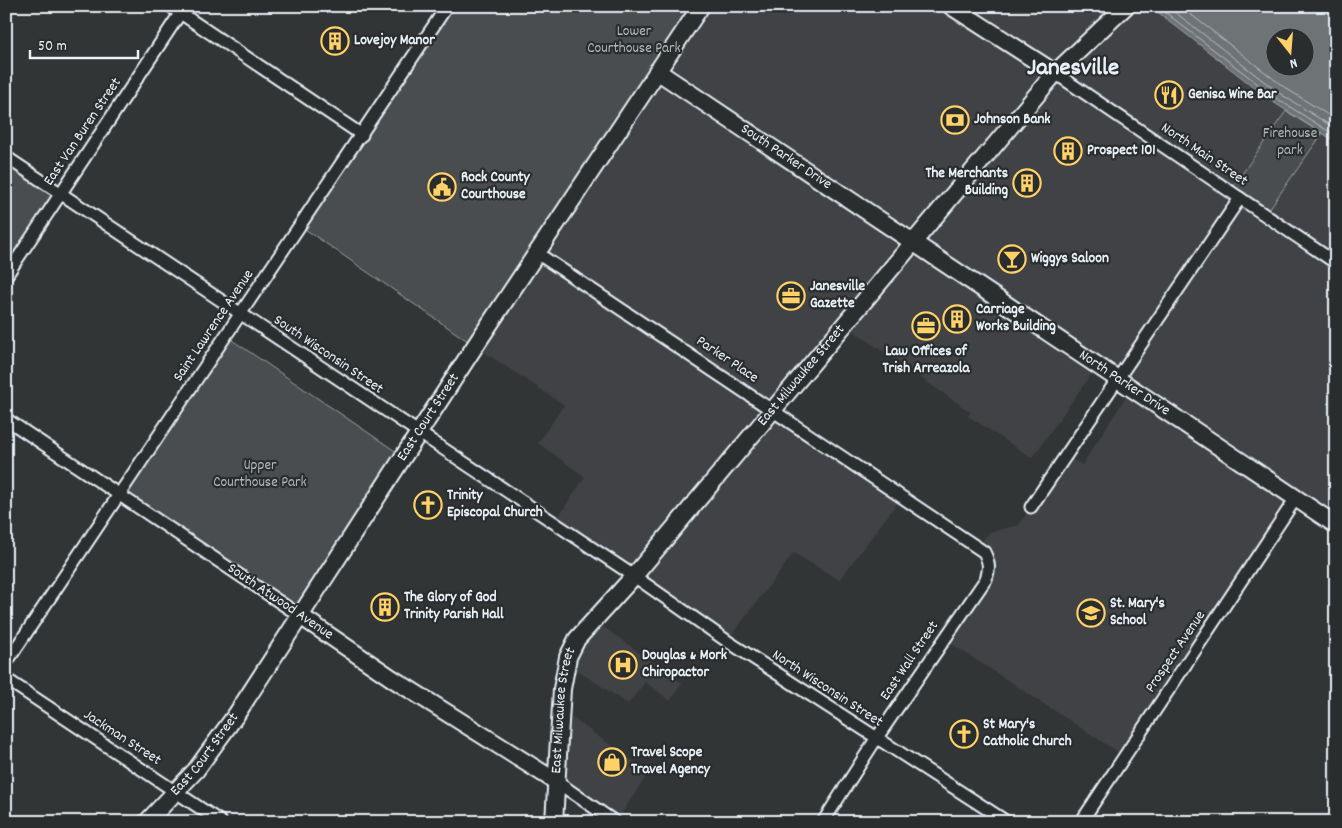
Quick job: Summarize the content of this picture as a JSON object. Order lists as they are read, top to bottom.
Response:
{
  "streets": {
    "main road": [
      "South Parker Drive",
      "East Milwaukee Street",
      "North Parker Drive",
      "East Court Street",
      "South Atwood Avenue"
    ],
    "street": [
      "East Van Buren Street",
      "North Main Street",
      "Saint Lawrence Avenue",
      "South Wisconsin Street",
      "Parker Place",
      "Prospect Avenue",
      "East Wall Street",
      "North Wisconsin Street",
      "Jackman Street"
    ]
  },
  "crossings": [
    ["East Van Buren Street", "South Wisconsin Street"],
    ["North Main Street", "East Milwaukee Street"],
    ["South Parker Drive", "East Milwaukee Street"],
    ["South Parker Drive", "North Parker Drive"],
    ["South Parker Drive", "East Court Street"],
    ["Saint Lawrence Avenue", "South Wisconsin Street"],
    ["Saint Lawrence Avenue", "South Atwood Avenue"],
    ["South Wisconsin Street", "East Milwaukee Street"],
    ["South Wisconsin Street", "East Court Street"],
    ["South Wisconsin Street", "North Wisconsin Street"],
    ["Parker Place", "East Milwaukee Street"],
    ["Parker Place", "East Court Street"],
    ["Parker Place", "East Wall Street"],
    ["East Milwaukee Street", "North Parker Drive"],
    ["East Milwaukee Street", "South Atwood Avenue"],
    ["East Milwaukee Street", "North Wisconsin Street"],
    ["North Parker Drive", "Prospect Avenue"],
    ["East Court Street", "South Atwood Avenue"],
    ["East Court Street", "Jackman Street"],
    ["East Wall Street", "North Wisconsin Street"]
  ],
  "districts": ["Janesville"],
  "parks": ["Lower Courthouse Park", "Firehouse park", "Upper Courthouse Park"],
  "places": {
    "building": [
      "Lovejoy Manor",
      "Prospect 101",
      "The Merchants Building",
      "Carriage Works Building",
      "The Glory of God Trinity Parish Hall"
    ],
    "restaurant": ["Genisa Wine Bar"],
    "bank": ["Johnson Bank"],
    "public building": ["Rock County Courthouse"],
    "bar": ["Wiggys Saloon"],
    "office": ["Janesville Gazette", "Law Offices of Trish Arreazola"],
    "church": ["Trinity Episcopal Church", "St Mary's Catholic Church"],
    "school or university": ["St. Mary's School"],
    "hospital": ["Douglas & Mork Chiropactor"],
    "shop": ["Travel Scope Travel Agency"]
  },
  "scale_bar": "50 m",
  "north": "bottom"
}
